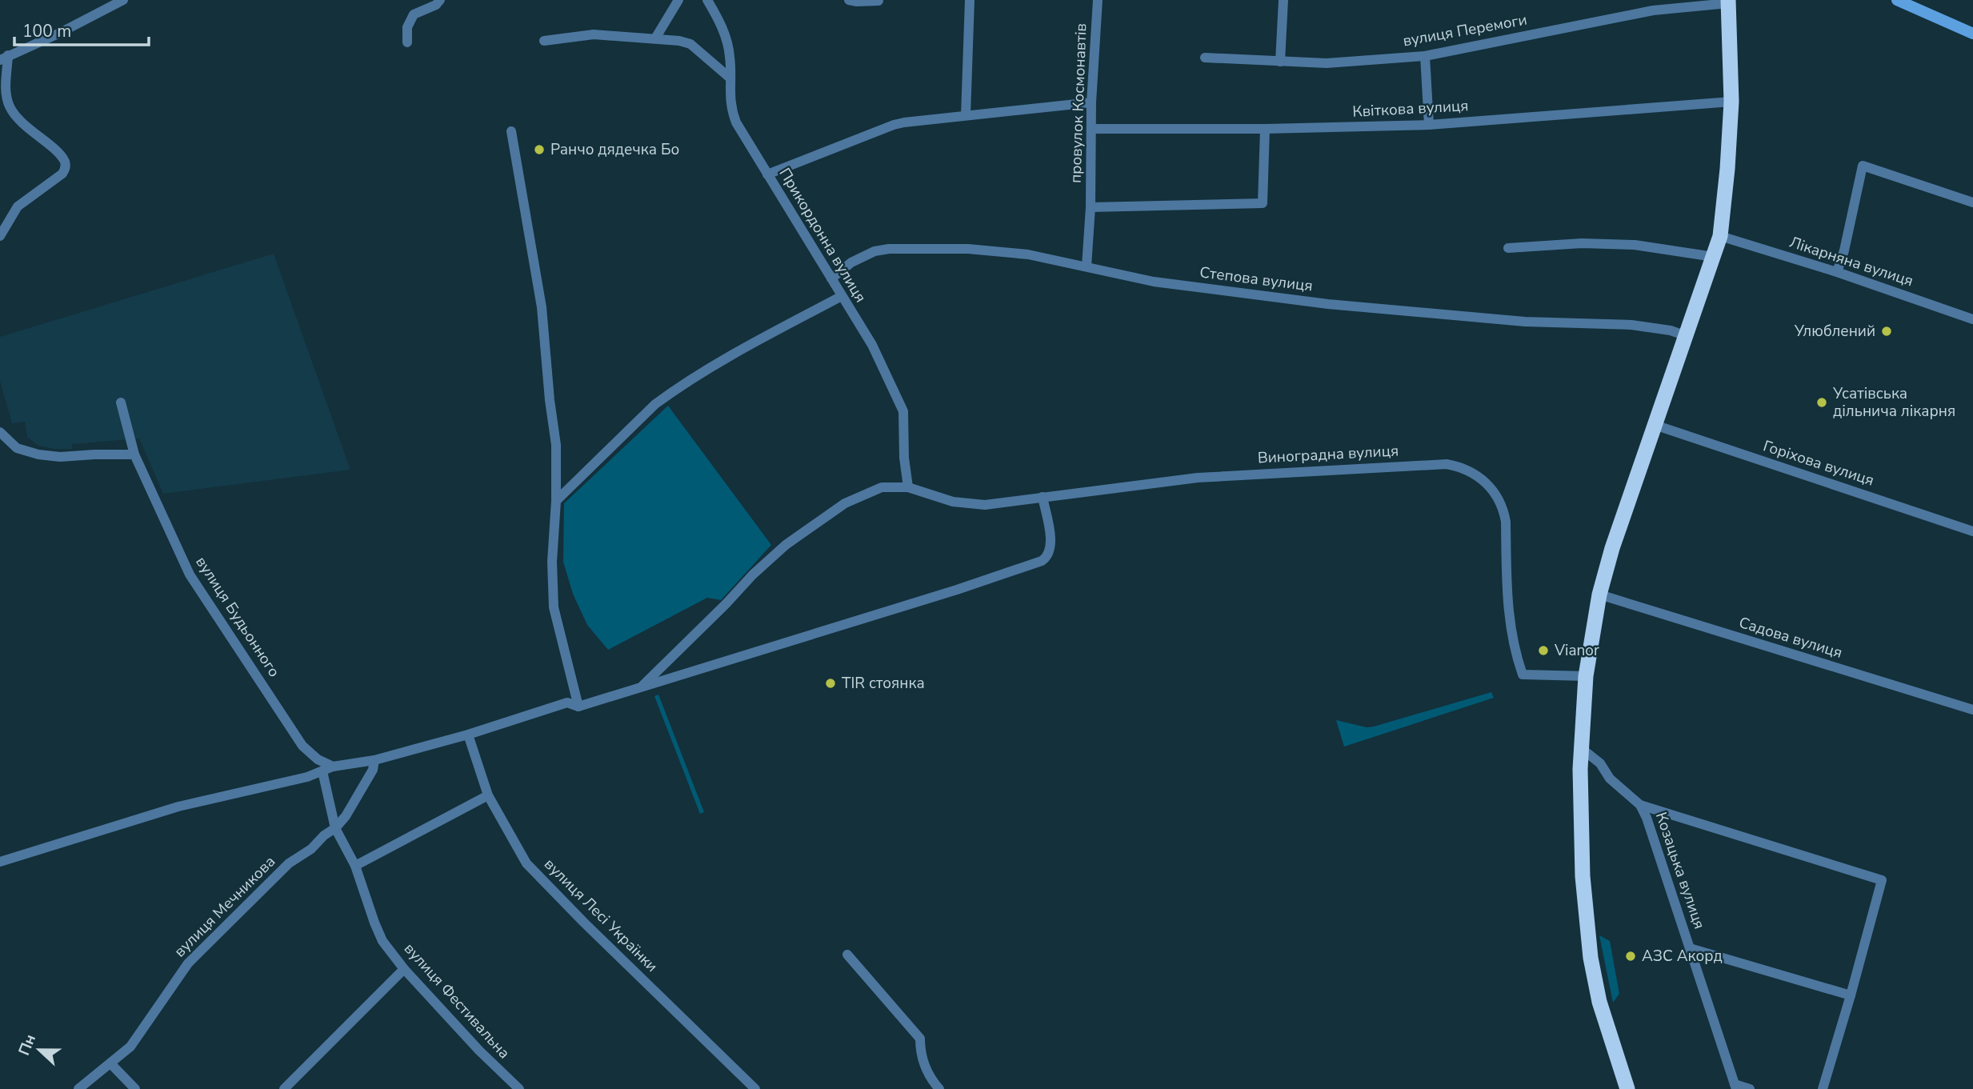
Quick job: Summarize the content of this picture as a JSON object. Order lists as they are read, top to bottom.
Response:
{
  "streets": {
    "street": [
      "вулиця Перемоги",
      "провулок Космонавтів",
      "Квіткова вулиця",
      "Прикордонна вулиця",
      "Лікарняна вулиця",
      "Степова вулиця",
      "Виноградна вулиця",
      "Горіхова вулиця",
      "вулиця Будьонного",
      "Садова вулиця",
      "Козацька вулиця",
      "вулиця Мечникова",
      "вулиця Лесі Українки",
      "вулиця Фестивальна"
    ]
  },
  "crossings": [
    ["провулок Космонавтів", "Квіткова вулиця"],
    ["провулок Космонавтів", "Степова вулиця"],
    ["Прикордонна вулиця", "Степова вулиця"],
    ["Прикордонна вулиця", "Виноградна вулиця"],
    ["вулиця Мечникова", "вулиця Фестивальна"]
  ],
  "places": [
    "Ранчо дядечка Бо",
    "Улюблений",
    "Усатівська дільнича лікарня",
    "Vianor",
    "TIR стоянка",
    "АЗС Акорд"
  ],
  "scale_bar": "100 m",
  "north": "left"
}
